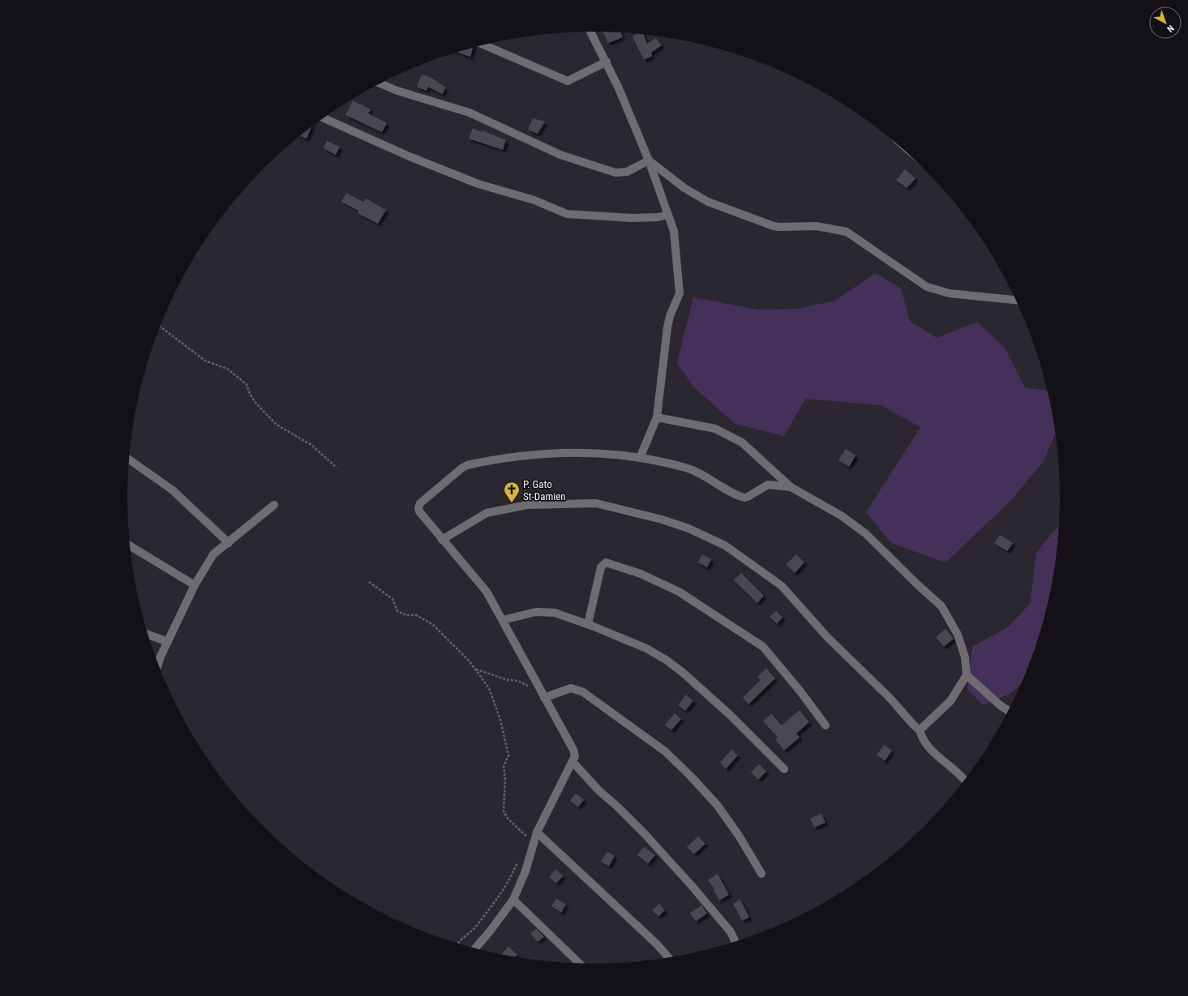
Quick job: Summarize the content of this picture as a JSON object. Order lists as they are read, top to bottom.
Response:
{
  "places": {
    "church": ["P. Gato St-Damien"]
  },
  "north": "bottom right"
}
